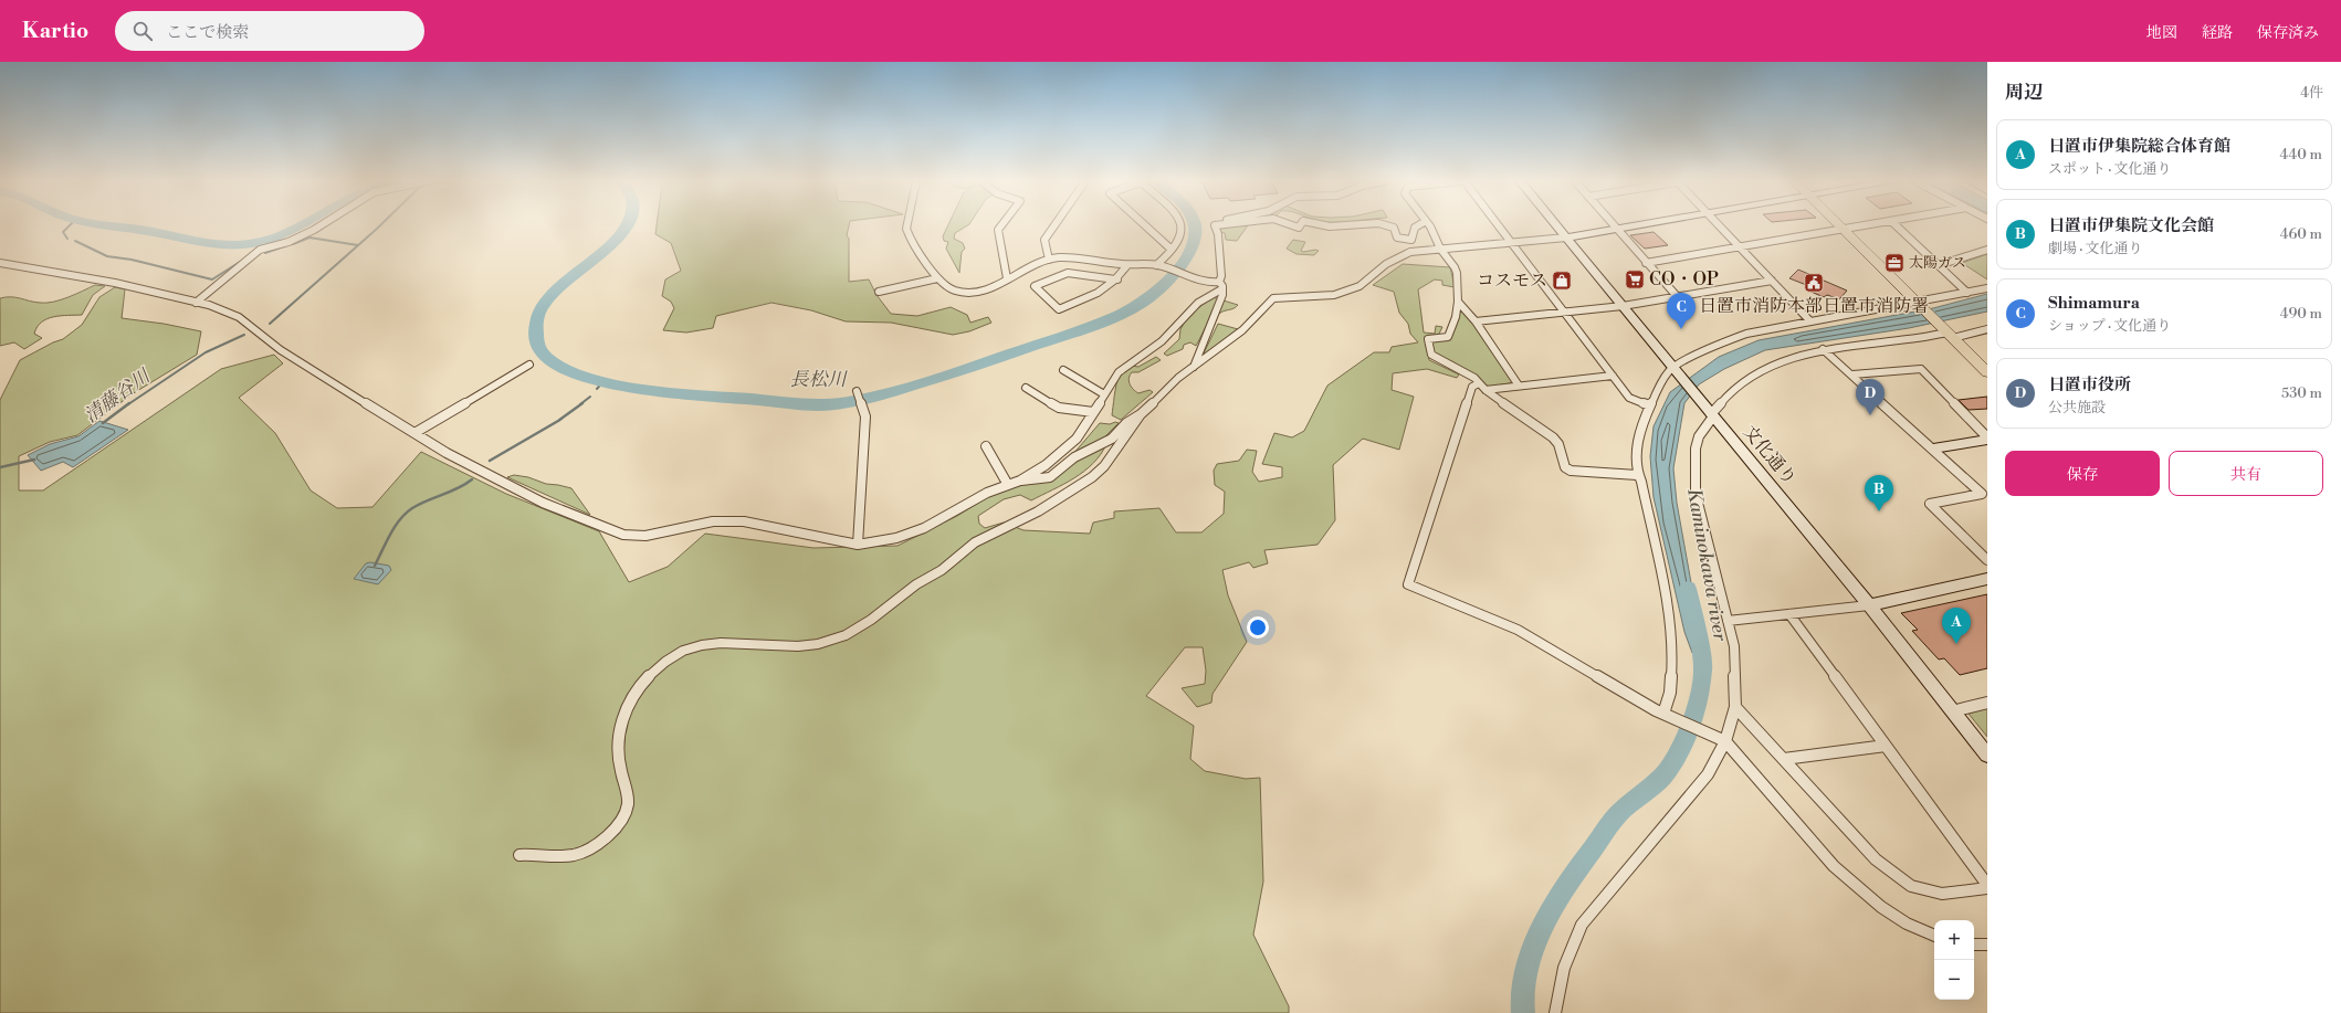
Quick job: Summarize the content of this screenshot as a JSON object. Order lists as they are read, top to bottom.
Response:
{
  "streets": {
    "street": ["文化通り"]
  },
  "water": ["長松川", "清藤谷川", "Kaminokawa river"],
  "places": {
    "office": ["太陽ガス"],
    "supermarket": ["CO・OP"],
    "shop": ["コスモス"],
    "public building": ["日置市消防本部日置市消防署"]
  },
  "page": {
    "header": "Kartio",
    "search": "ここで検索",
    "nav": ["地図", "経路", "保存済み"],
    "heading": ["周辺", "4件"],
    "list": [
      {
        "mark": "A",
        "name": "日置市伊集院総合体育館",
        "note": "スポット · 文化通り",
        "value": "440 m"
      },
      {
        "mark": "B",
        "name": "日置市伊集院文化会館",
        "note": "劇場 · 文化通り",
        "value": "460 m"
      },
      {
        "mark": "C",
        "name": "Shimamura",
        "note": "ショップ · 文化通り",
        "value": "490 m"
      },
      {
        "mark": "D",
        "name": "日置市役所",
        "note": "公共施設",
        "value": "530 m"
      }
    ],
    "pins": [
      "C",
      "D",
      "B",
      "A"
    ],
    "buttons": ["保存", "共有"],
    "map_buttons": ["+", "−"]
  }
}
